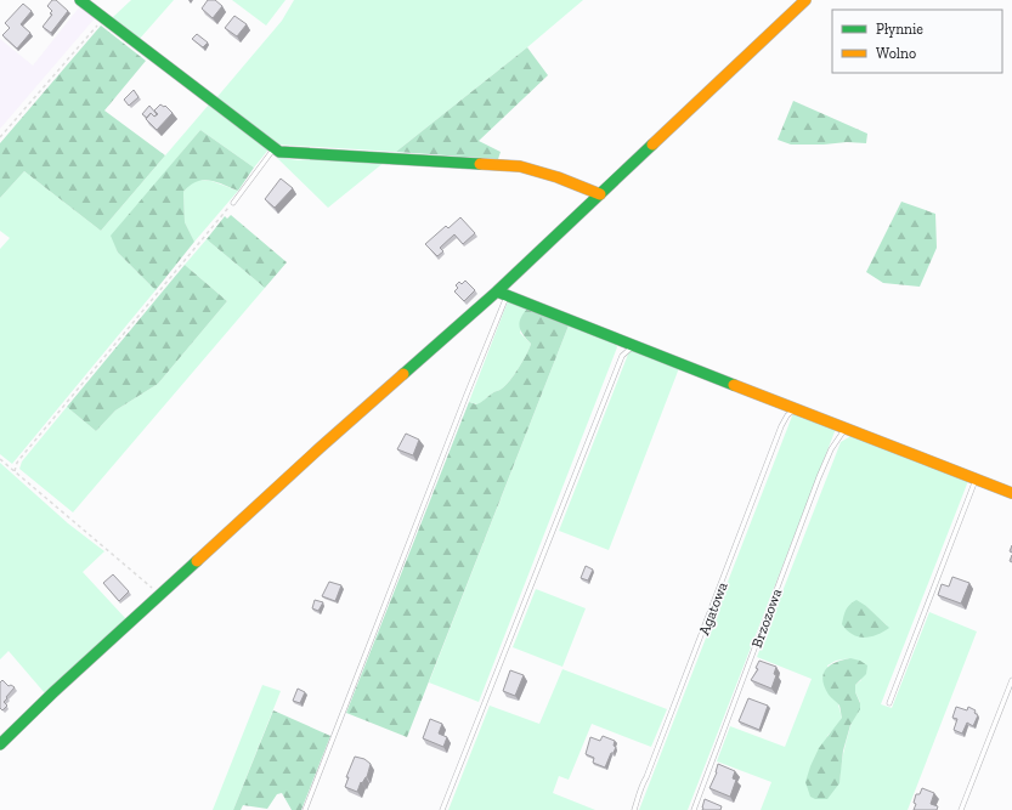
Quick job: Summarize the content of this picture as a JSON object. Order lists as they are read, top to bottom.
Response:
{
  "streets": {
    "lane": ["Agatowa", "Brzozowa"]
  },
  "legend": ["Płynnie", "Wolno"]
}
